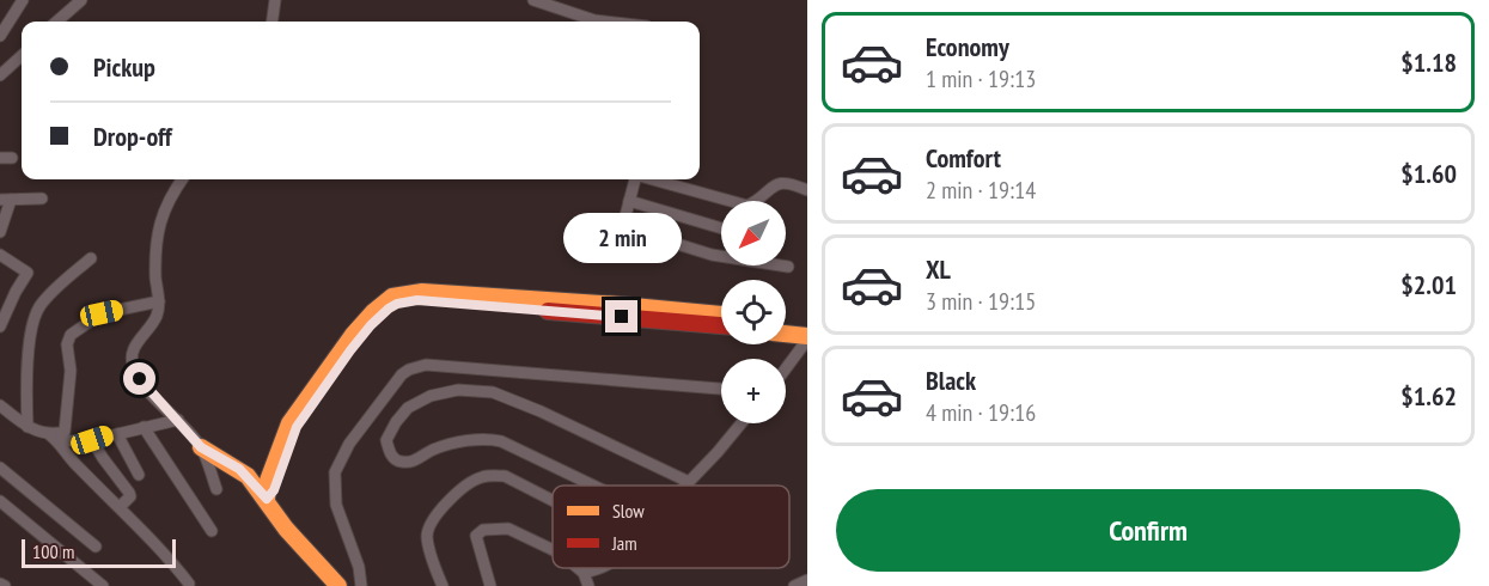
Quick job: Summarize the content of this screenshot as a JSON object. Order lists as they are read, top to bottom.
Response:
{
  "legend": ["Slow", "Jam"],
  "scale_bar": "100 m",
  "north": "bottom left",
  "page": {
    "list": [
      {
        "name": "Economy",
        "note": "1 min · 19:13",
        "value": "$1.18"
      },
      {
        "name": "Comfort",
        "note": "2 min · 19:14",
        "value": "$1.60"
      },
      {
        "name": "XL",
        "note": "3 min · 19:15",
        "value": "$2.01"
      },
      {
        "name": "Black",
        "note": "4 min · 19:16",
        "value": "$1.62"
      }
    ],
    "banner": ["Pickup", "Drop-off"],
    "map_buttons": "+",
    "bubble": "2 min",
    "buttons": "Confirm",
    "scale": "100 m"
  }
}
